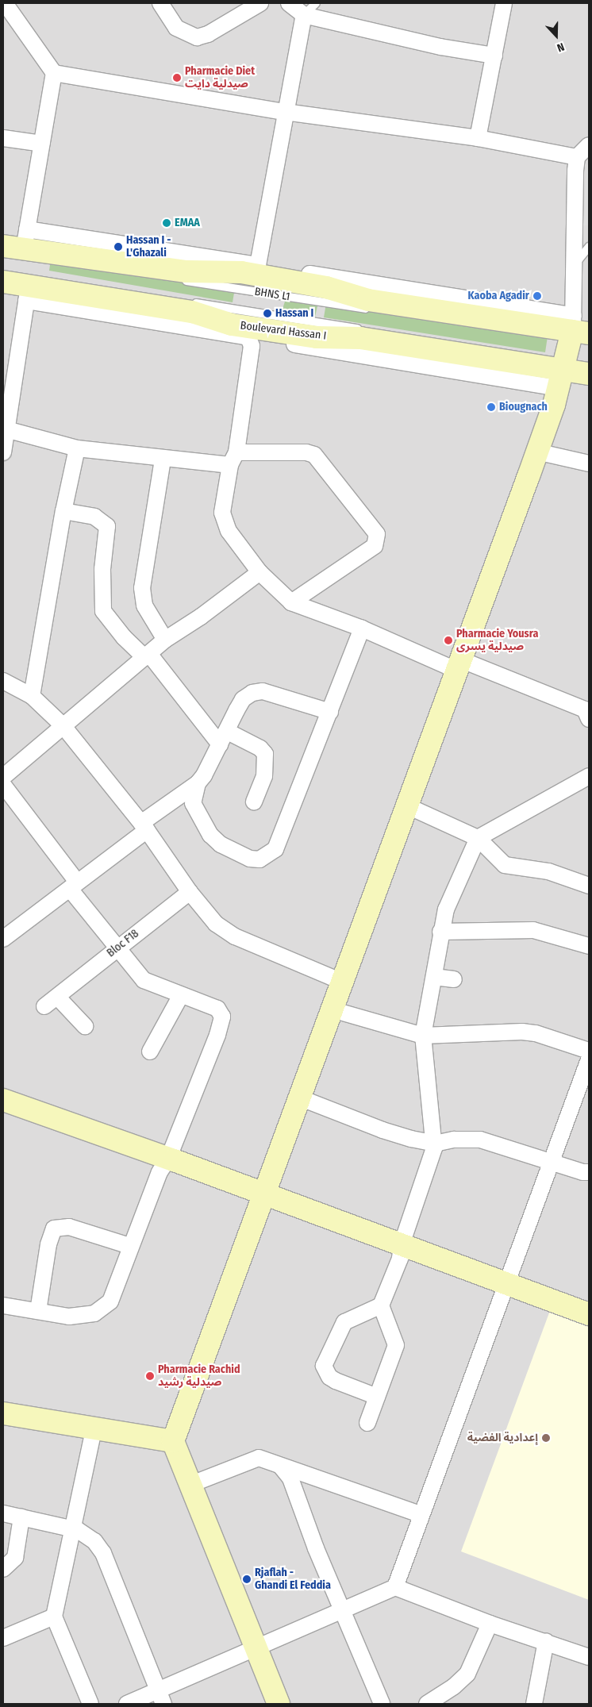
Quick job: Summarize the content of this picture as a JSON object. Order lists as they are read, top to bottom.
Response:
{
  "streets": {
    "street": ["Boulevard Hassan I", "Bloc F18"],
    "lane": ["BHNS L1"]
  },
  "crossings": [
    ["BHNS L1", "Boulevard Hassan I"]
  ],
  "places": [
    "Pharmacie Diet صيدلية دايت",
    "EMAA",
    "Hassan I - L'Ghazali",
    "Kaoba Agadir",
    "Hassan I",
    "Biougnach",
    "Pharmacie Yousra صيدلية يسرى",
    "Pharmacie Rachid صيدلية رشيد",
    "إعدادية الفضية",
    "Rjaflah - Ghandi El Feddia"
  ],
  "north": "bottom"
}
